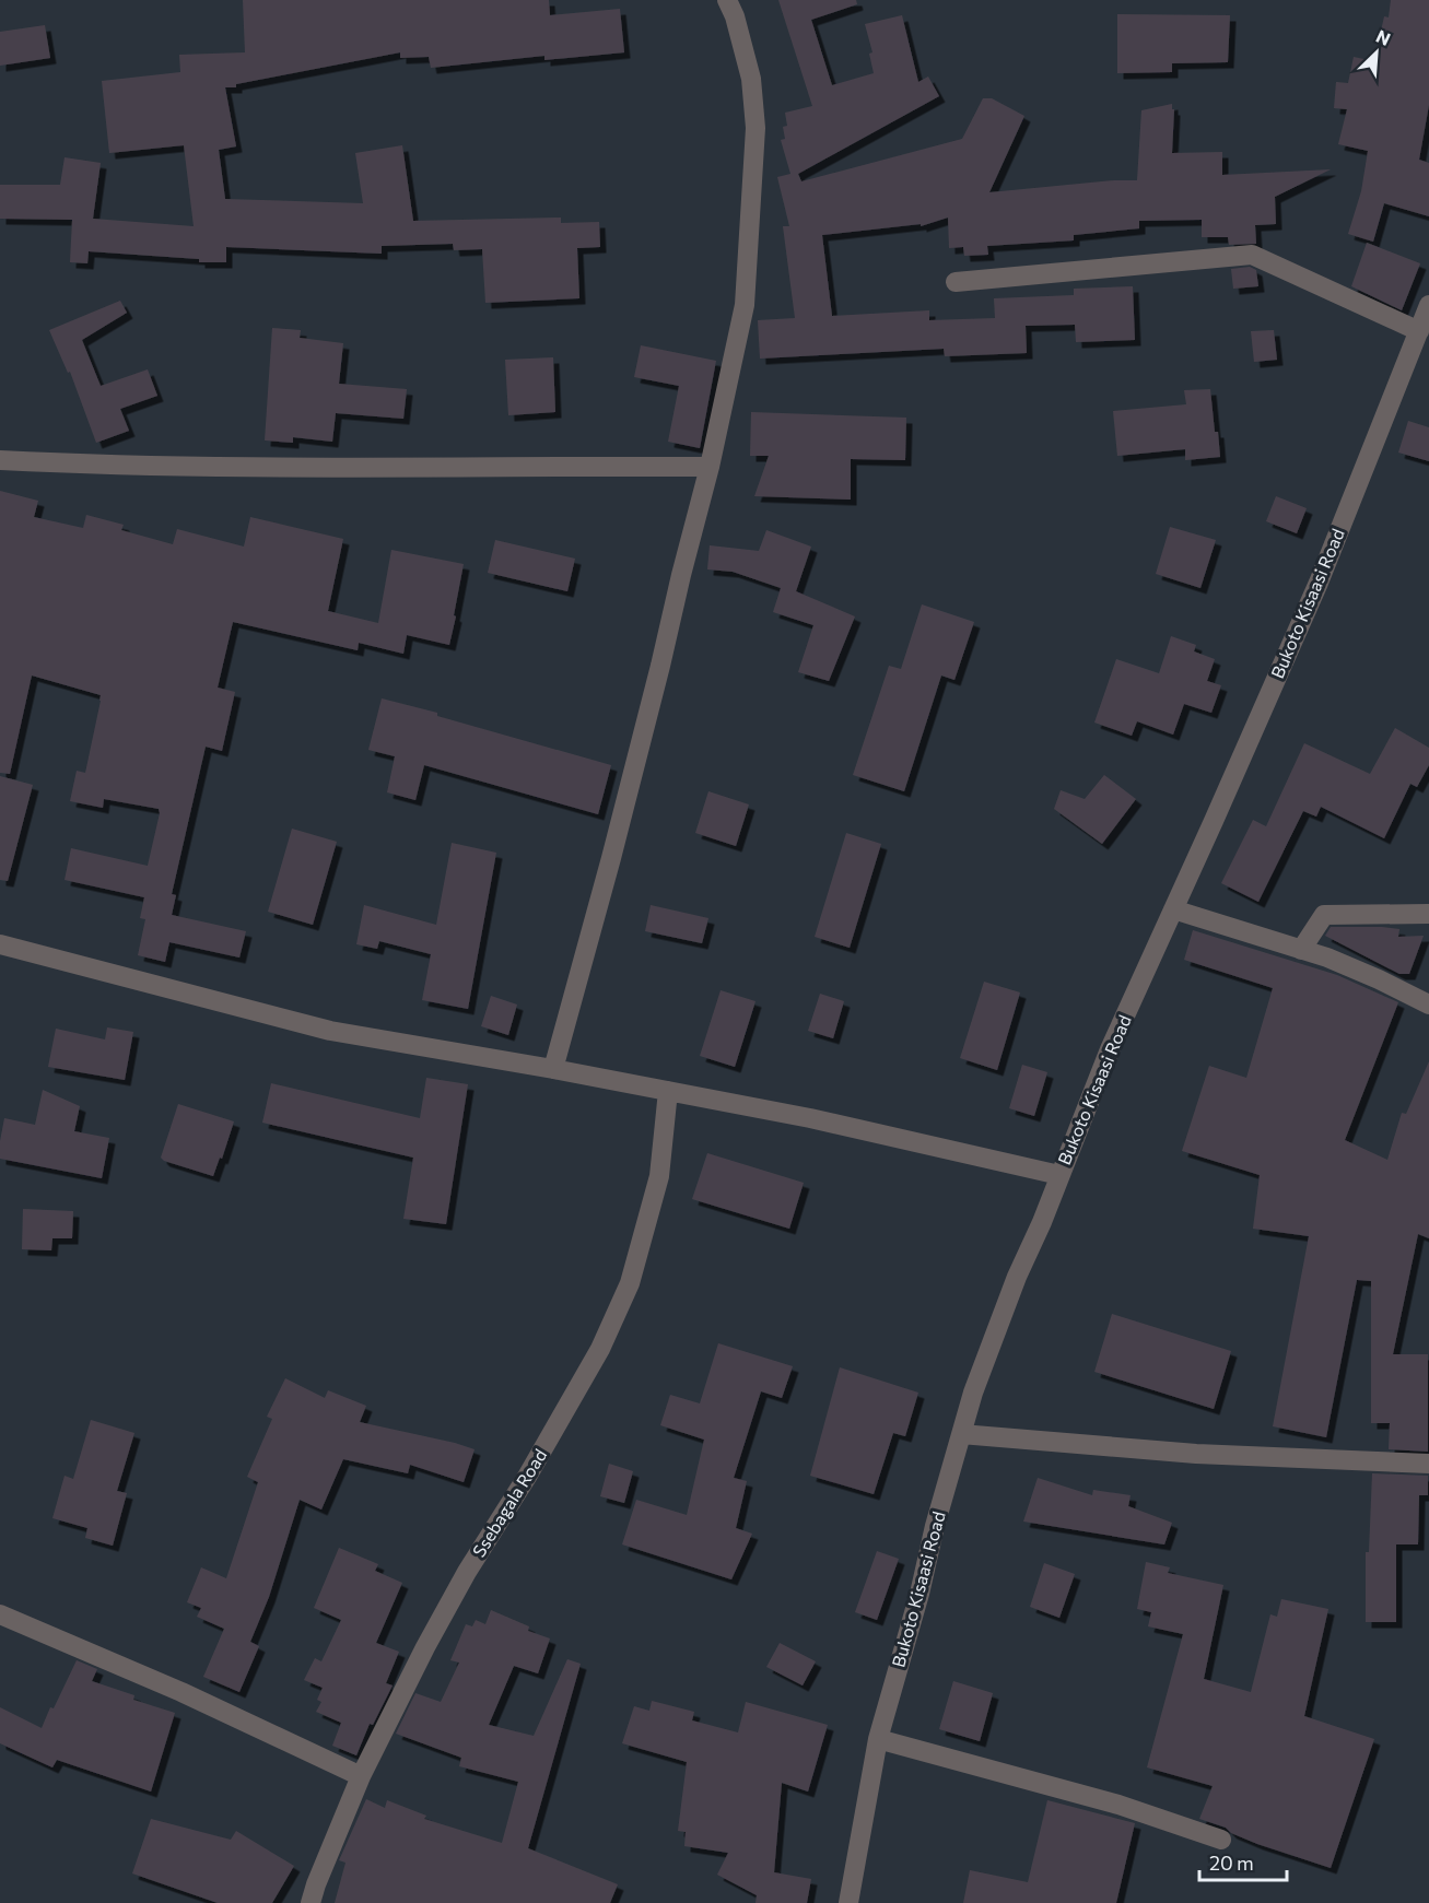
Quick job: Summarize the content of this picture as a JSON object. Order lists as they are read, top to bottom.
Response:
{
  "streets": {
    "street": ["Bukoto Kisaasi Road", "Ssebagala Road"]
  },
  "scale_bar": "20 m",
  "north": "top right"
}
